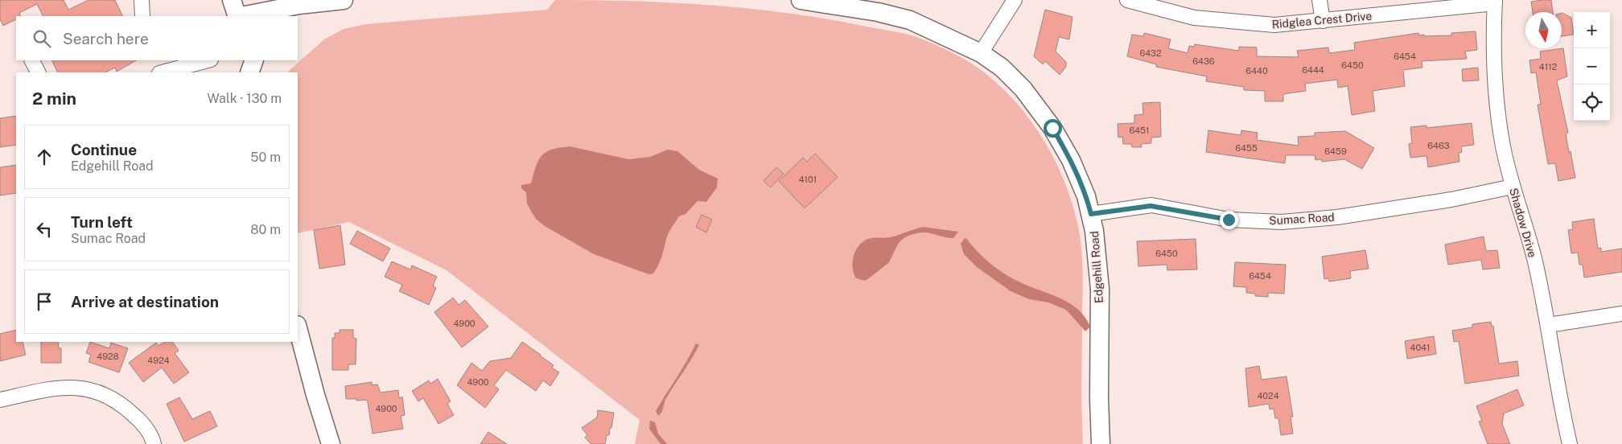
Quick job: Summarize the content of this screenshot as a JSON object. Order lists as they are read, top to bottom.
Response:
{
  "streets": {
    "street": [
      "Ridglea Crest Drive",
      "Sumac Road",
      "Shadow Drive",
      "Edgehill Road"
    ]
  },
  "crossings": [
    ["Ridglea Crest Drive", "Shadow Drive"],
    ["Sumac Road", "Shadow Drive"],
    ["Sumac Road", "Edgehill Road"]
  ],
  "house_numbers": [
    "6432",
    "6454",
    "6436",
    "6450",
    "4112",
    "6444",
    "6440",
    "6451",
    "6463",
    "6455",
    "6459",
    "4101",
    "6450",
    "6454",
    "4900",
    "4041",
    "4928",
    "4924",
    "4900",
    "4024",
    "4900"
  ],
  "north": "bottom",
  "page": {
    "map_buttons": ["+", "−"],
    "search": "Search here",
    "heading": ["2 min", "Walk · 130 m"],
    "list": [
      ["Continue", "Edgehill Road", "50 m"],
      ["Turn left", "Sumac Road", "80 m"],
      "Arrive at destination"
    ]
  }
}
